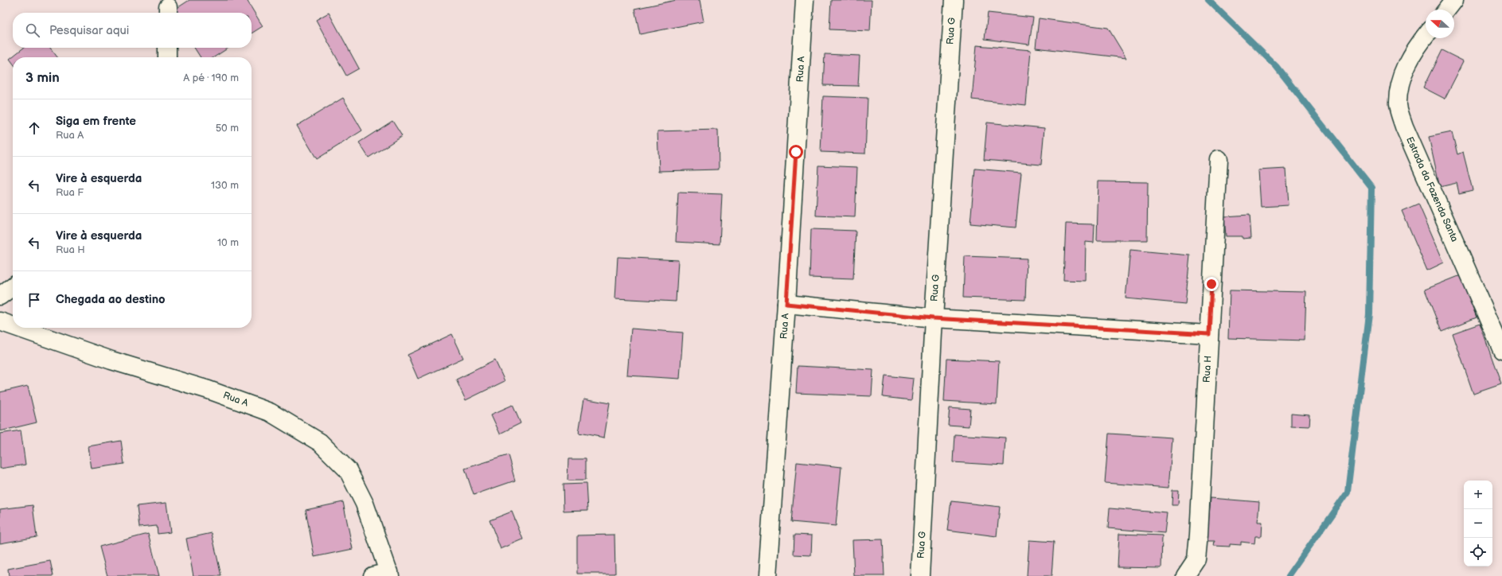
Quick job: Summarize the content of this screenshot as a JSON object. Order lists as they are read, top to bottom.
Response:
{
  "streets": {
    "street": [
      "Rua G",
      "Rua A",
      "Estrada da Fazenda Santa",
      "Rua H"
    ]
  },
  "north": "left",
  "page": {
    "search": "Pesquisar aqui",
    "heading": ["3 min", "A pé · 190 m"],
    "list": [
      ["Siga em frente", "Rua A", "50 m"],
      ["Vire à esquerda", "Rua F", "130 m"],
      ["Vire à esquerda", "Rua H", "10 m"],
      "Chegada ao destino"
    ],
    "map_buttons": ["+", "−"]
  }
}
